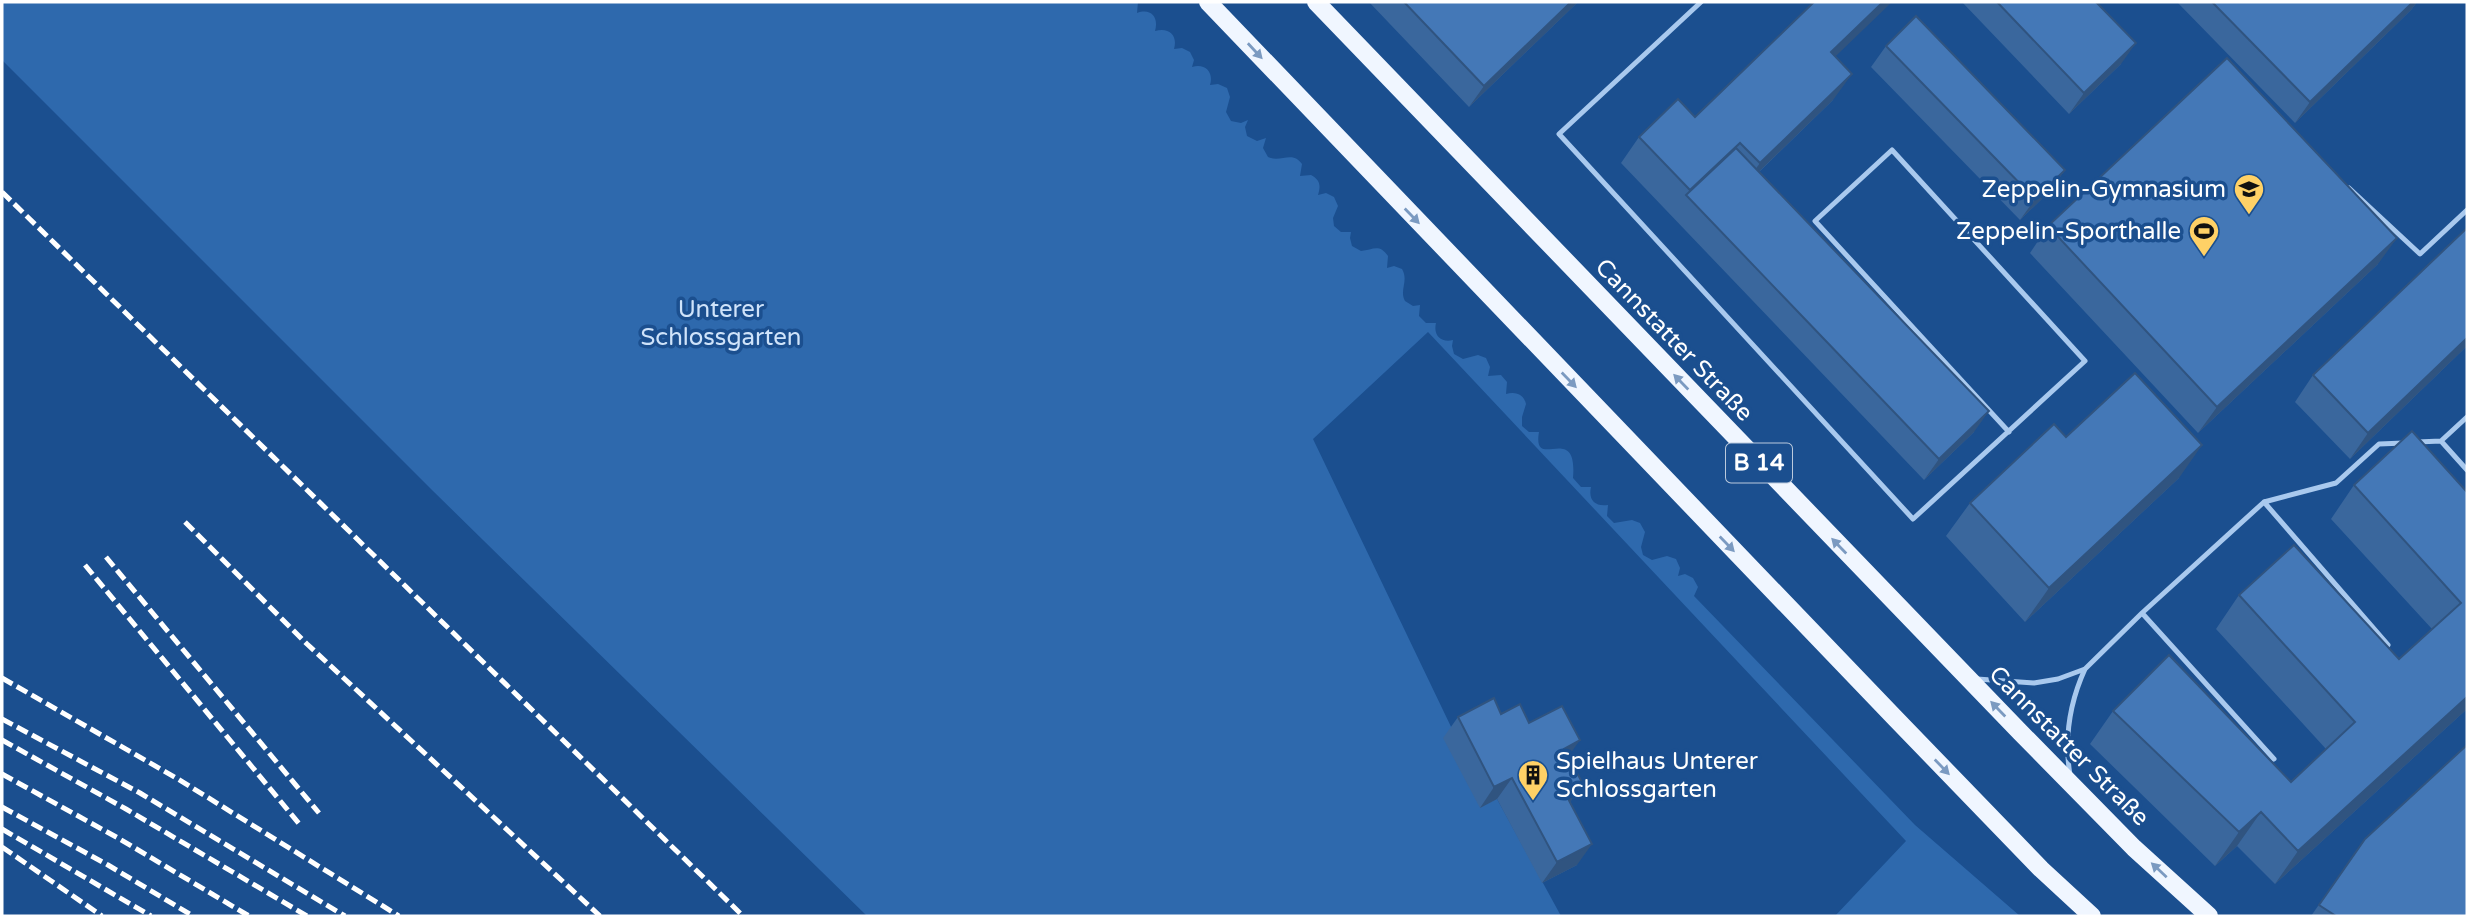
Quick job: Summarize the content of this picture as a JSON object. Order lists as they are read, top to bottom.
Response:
{
  "streets": {
    "main road": ["Cannstatter Straße", "B 14"]
  },
  "parks": ["Unterer Schlossgarten"],
  "places": {
    "school or university": ["Zeppelin-Gymnasium"],
    "sports": ["Zeppelin-Sporthalle"],
    "building": ["Spielhaus Unterer Schlossgarten"]
  }
}
